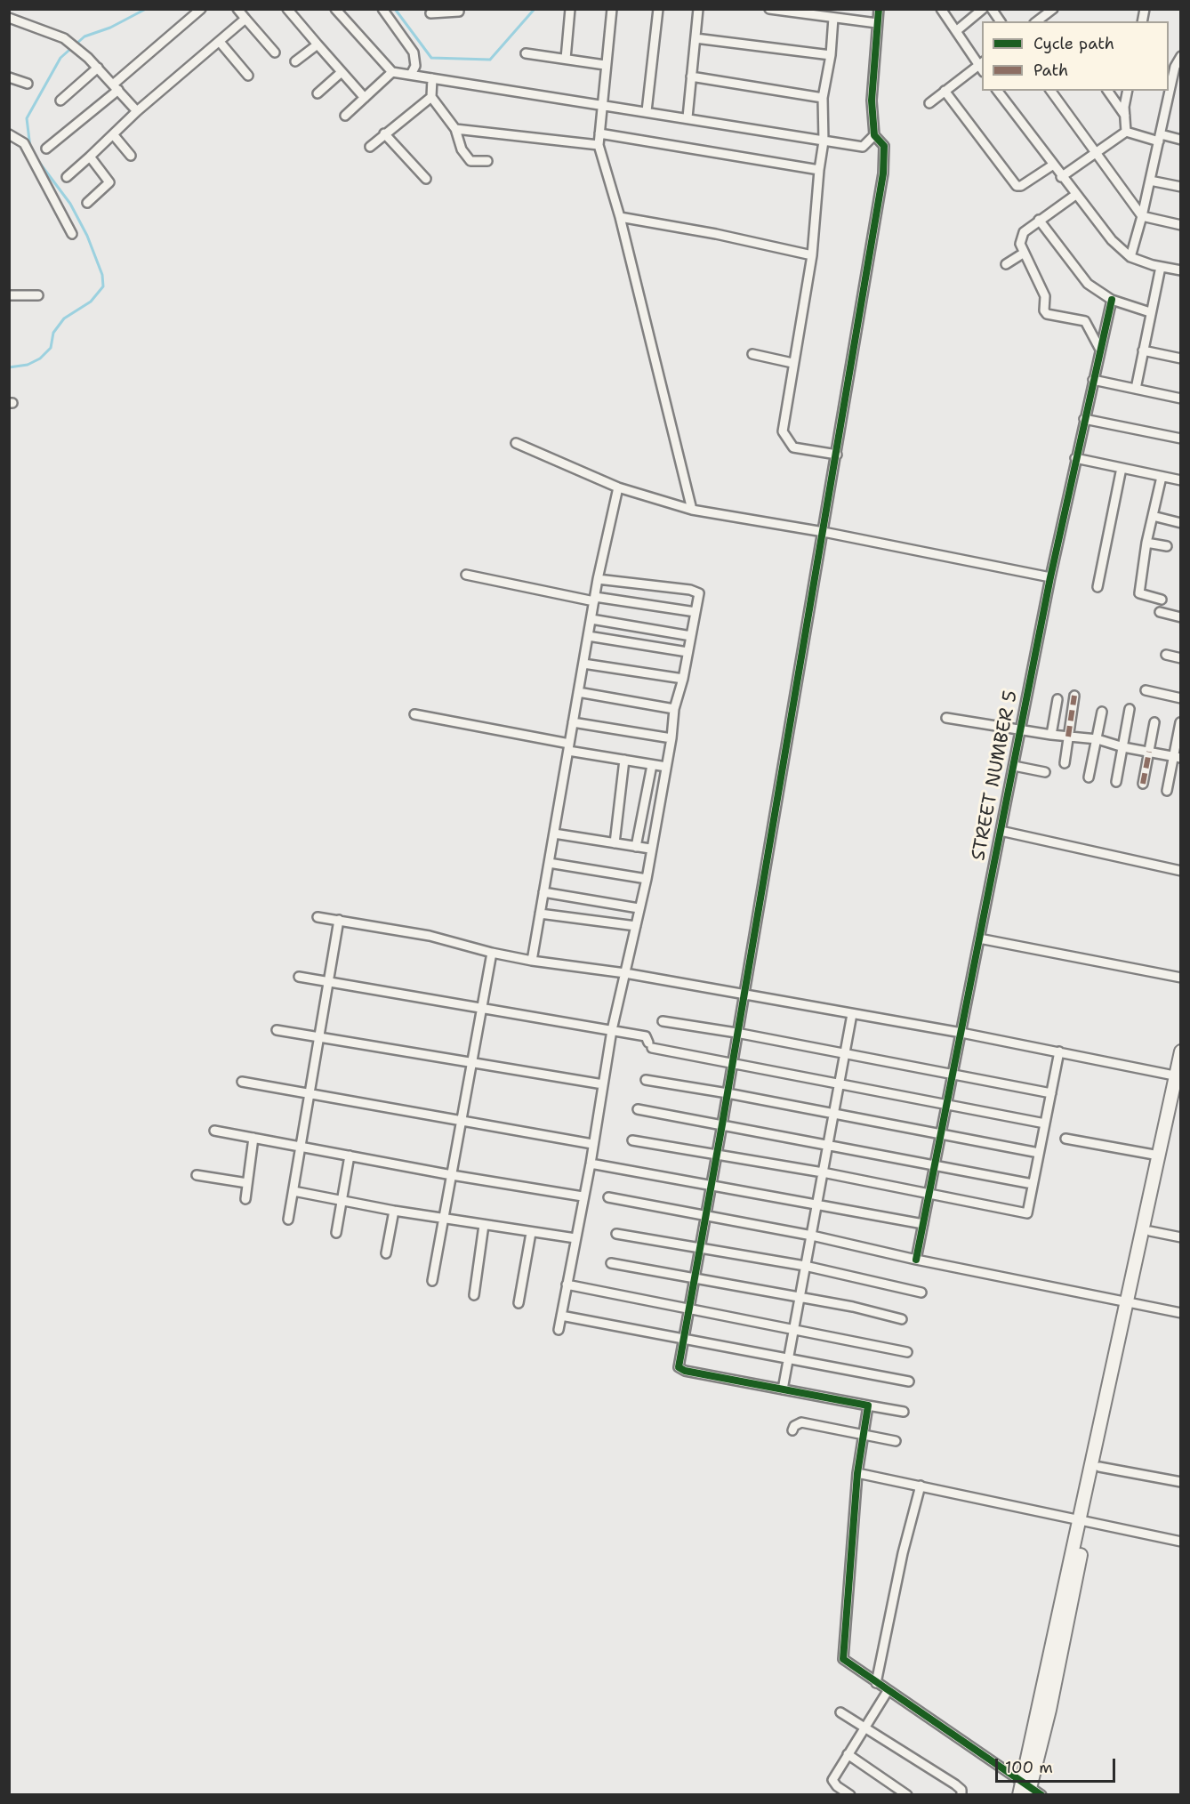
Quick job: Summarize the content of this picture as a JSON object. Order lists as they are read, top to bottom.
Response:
{
  "streets": {
    "street": ["STREET NUMBER 5"]
  },
  "legend": ["Cycle path", "Path"],
  "scale_bar": "100 m"
}
